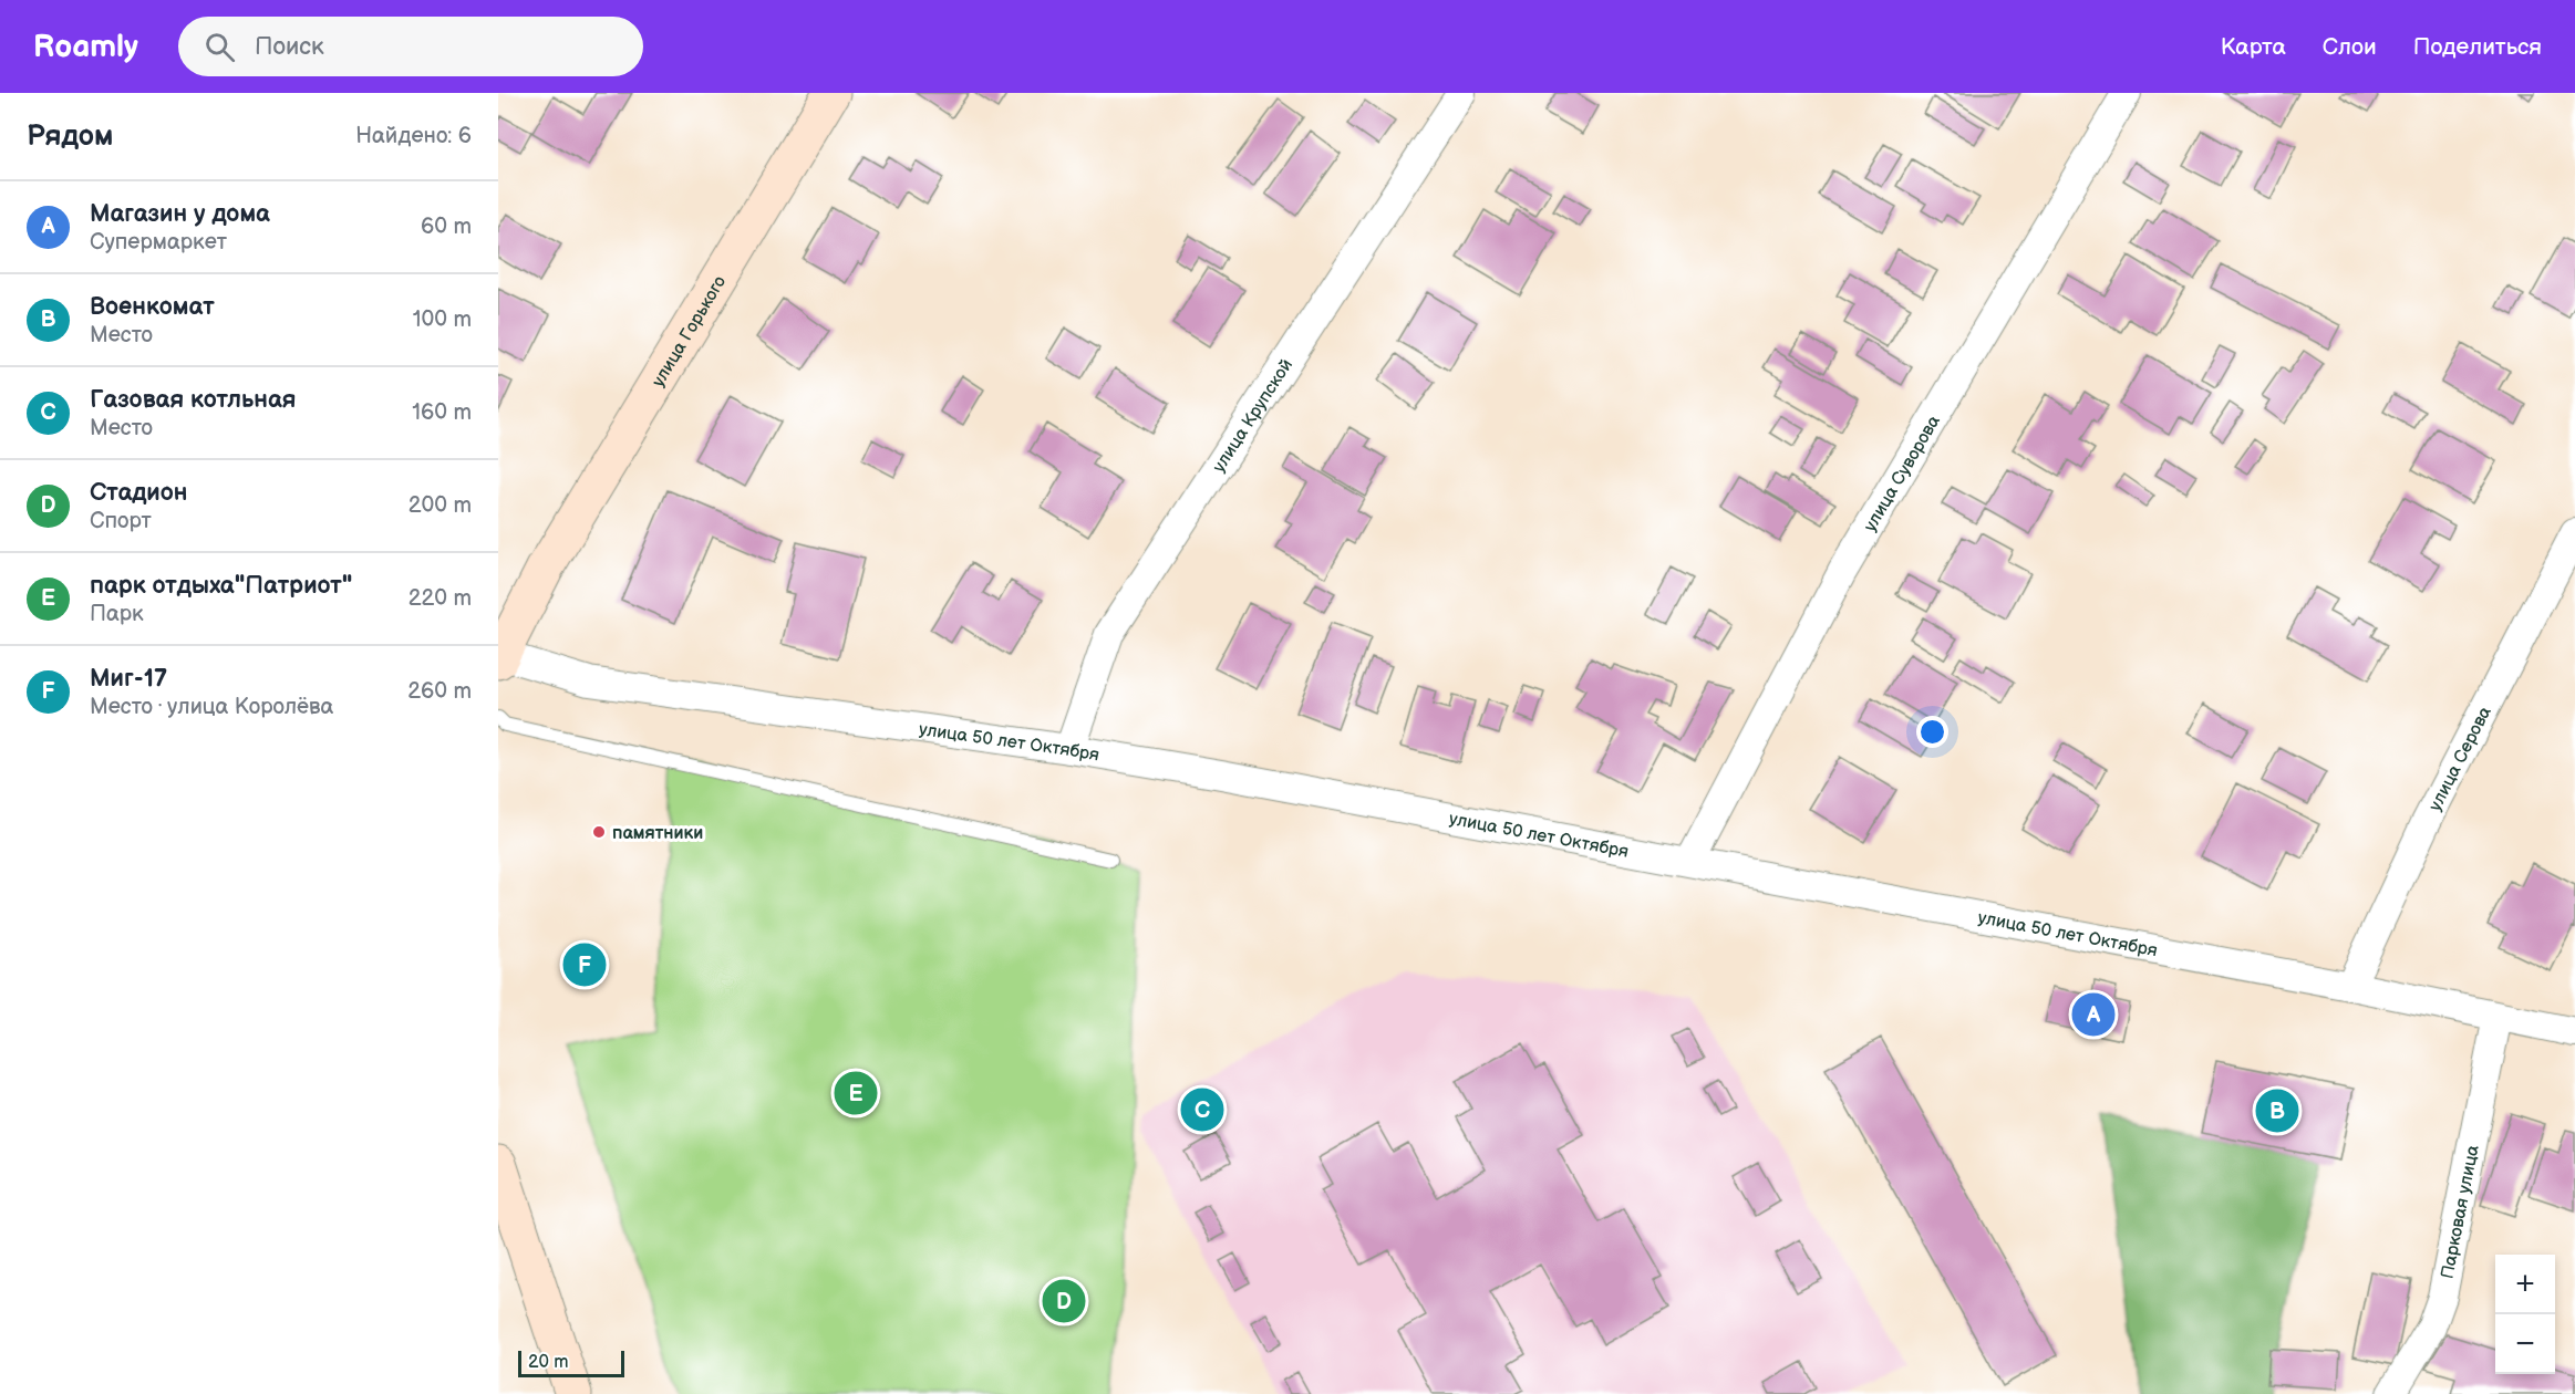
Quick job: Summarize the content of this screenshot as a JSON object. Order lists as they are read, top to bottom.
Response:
{
  "streets": {
    "main road": ["улица Горького"],
    "street": [
      "улица Крупской",
      "улица Суворова",
      "улица 50 лет Октября",
      "улица Серова",
      "Парковая улица"
    ]
  },
  "crossings": [
    ["улица Горького", "улица 50 лет Октября"],
    ["улица Крупской", "улица 50 лет Октября"],
    ["улица Суворова", "улица 50 лет Октября"],
    ["улица 50 лет Октября", "улица Серова"],
    ["улица 50 лет Октября", "Парковая улица"]
  ],
  "places": ["памятники"],
  "scale_bar": "20 m",
  "page": {
    "header": "Roamly",
    "search": "Поиск",
    "nav": ["Карта", "Слои", "Поделиться"],
    "heading": ["Рядом", "Найдено: 6"],
    "list": [
      {
        "mark": "A",
        "name": "Магазин у дома",
        "note": "Супермаркет",
        "value": "60 m"
      },
      {
        "mark": "B",
        "name": "Военкомат",
        "note": "Место",
        "value": "100 m"
      },
      {
        "mark": "C",
        "name": "Газовая котльная",
        "note": "Место",
        "value": "160 m"
      },
      {
        "mark": "D",
        "name": "Стадион",
        "note": "Спорт",
        "value": "200 m"
      },
      {
        "mark": "E",
        "name": "парк отдыха\"Патриот\"",
        "note": "Парк",
        "value": "220 m"
      },
      {
        "mark": "F",
        "name": "Миг-17",
        "note": "Место · улица Королёва",
        "value": "260 m"
      }
    ],
    "pins": [
      "F",
      "A",
      "E",
      "C",
      "B",
      "D"
    ],
    "map_buttons": ["+", "−"],
    "scale": "20 m"
  }
}
